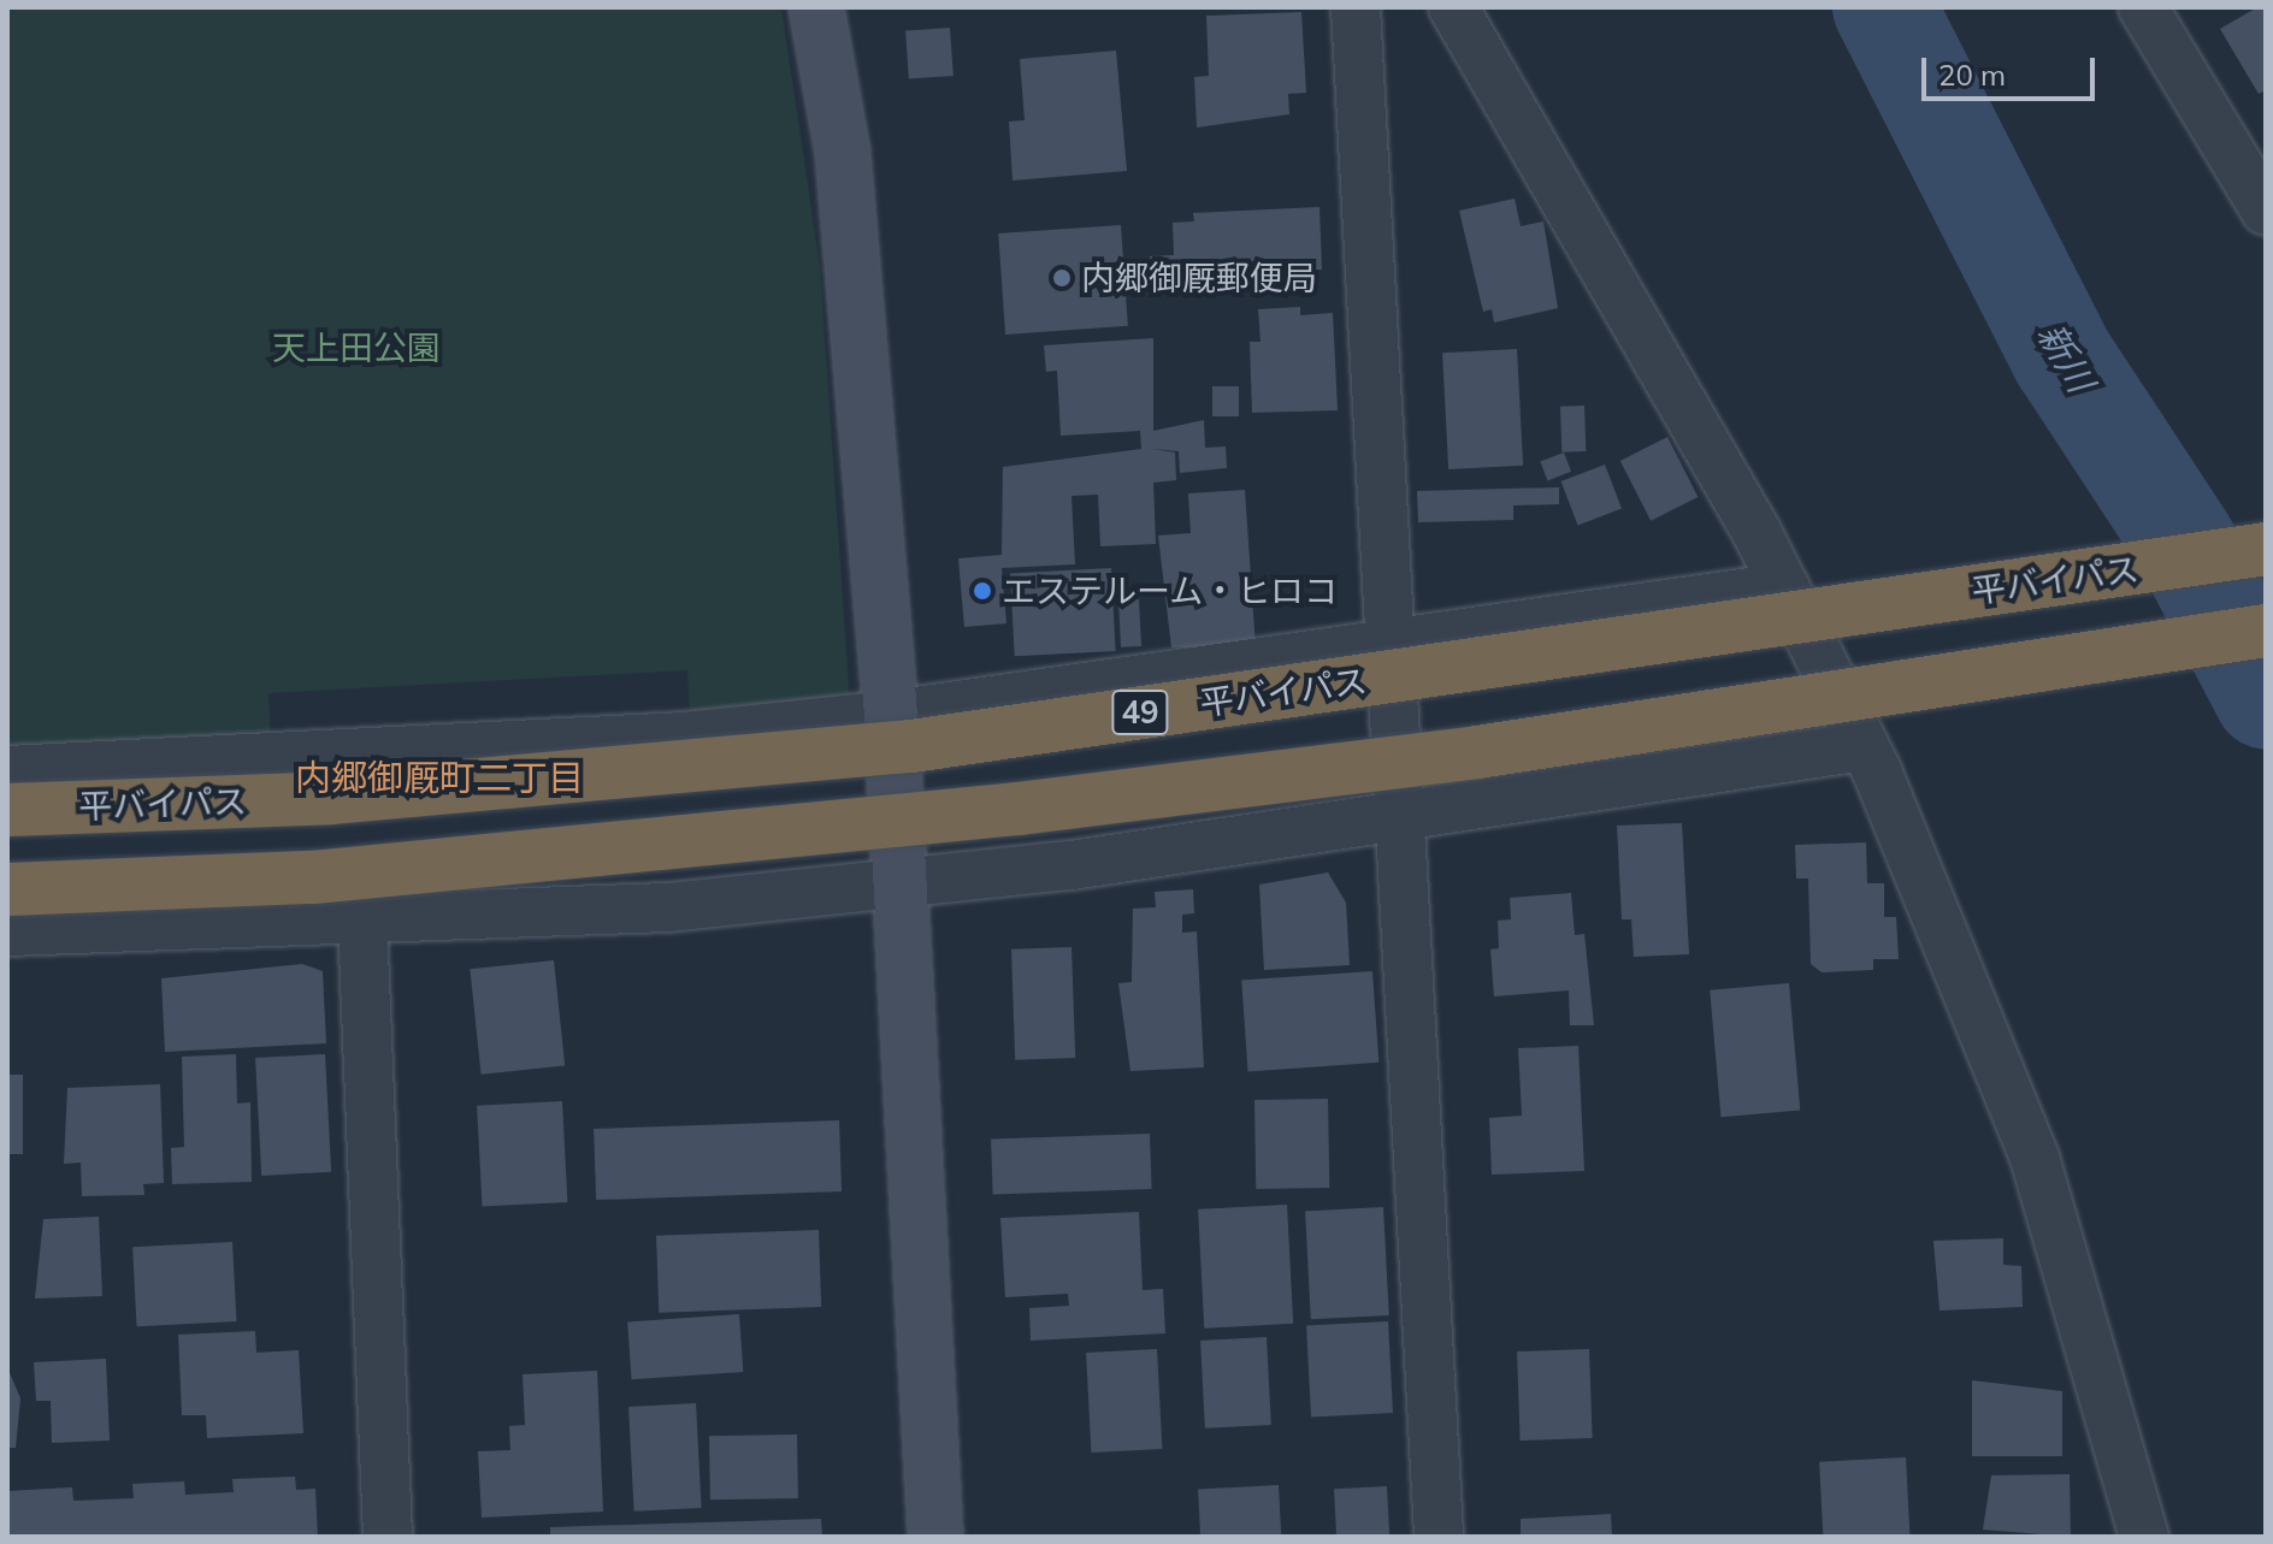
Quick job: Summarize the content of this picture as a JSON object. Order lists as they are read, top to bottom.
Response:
{
  "streets": {
    "highway": ["平バイパス", "49"]
  },
  "districts": ["内郷御厩町二丁目"],
  "water": ["新川"],
  "parks": ["天上田公園"],
  "places": ["内郷御厩郵便局", "エステルーム・ヒロコ"],
  "scale_bar": "20 m"
}
